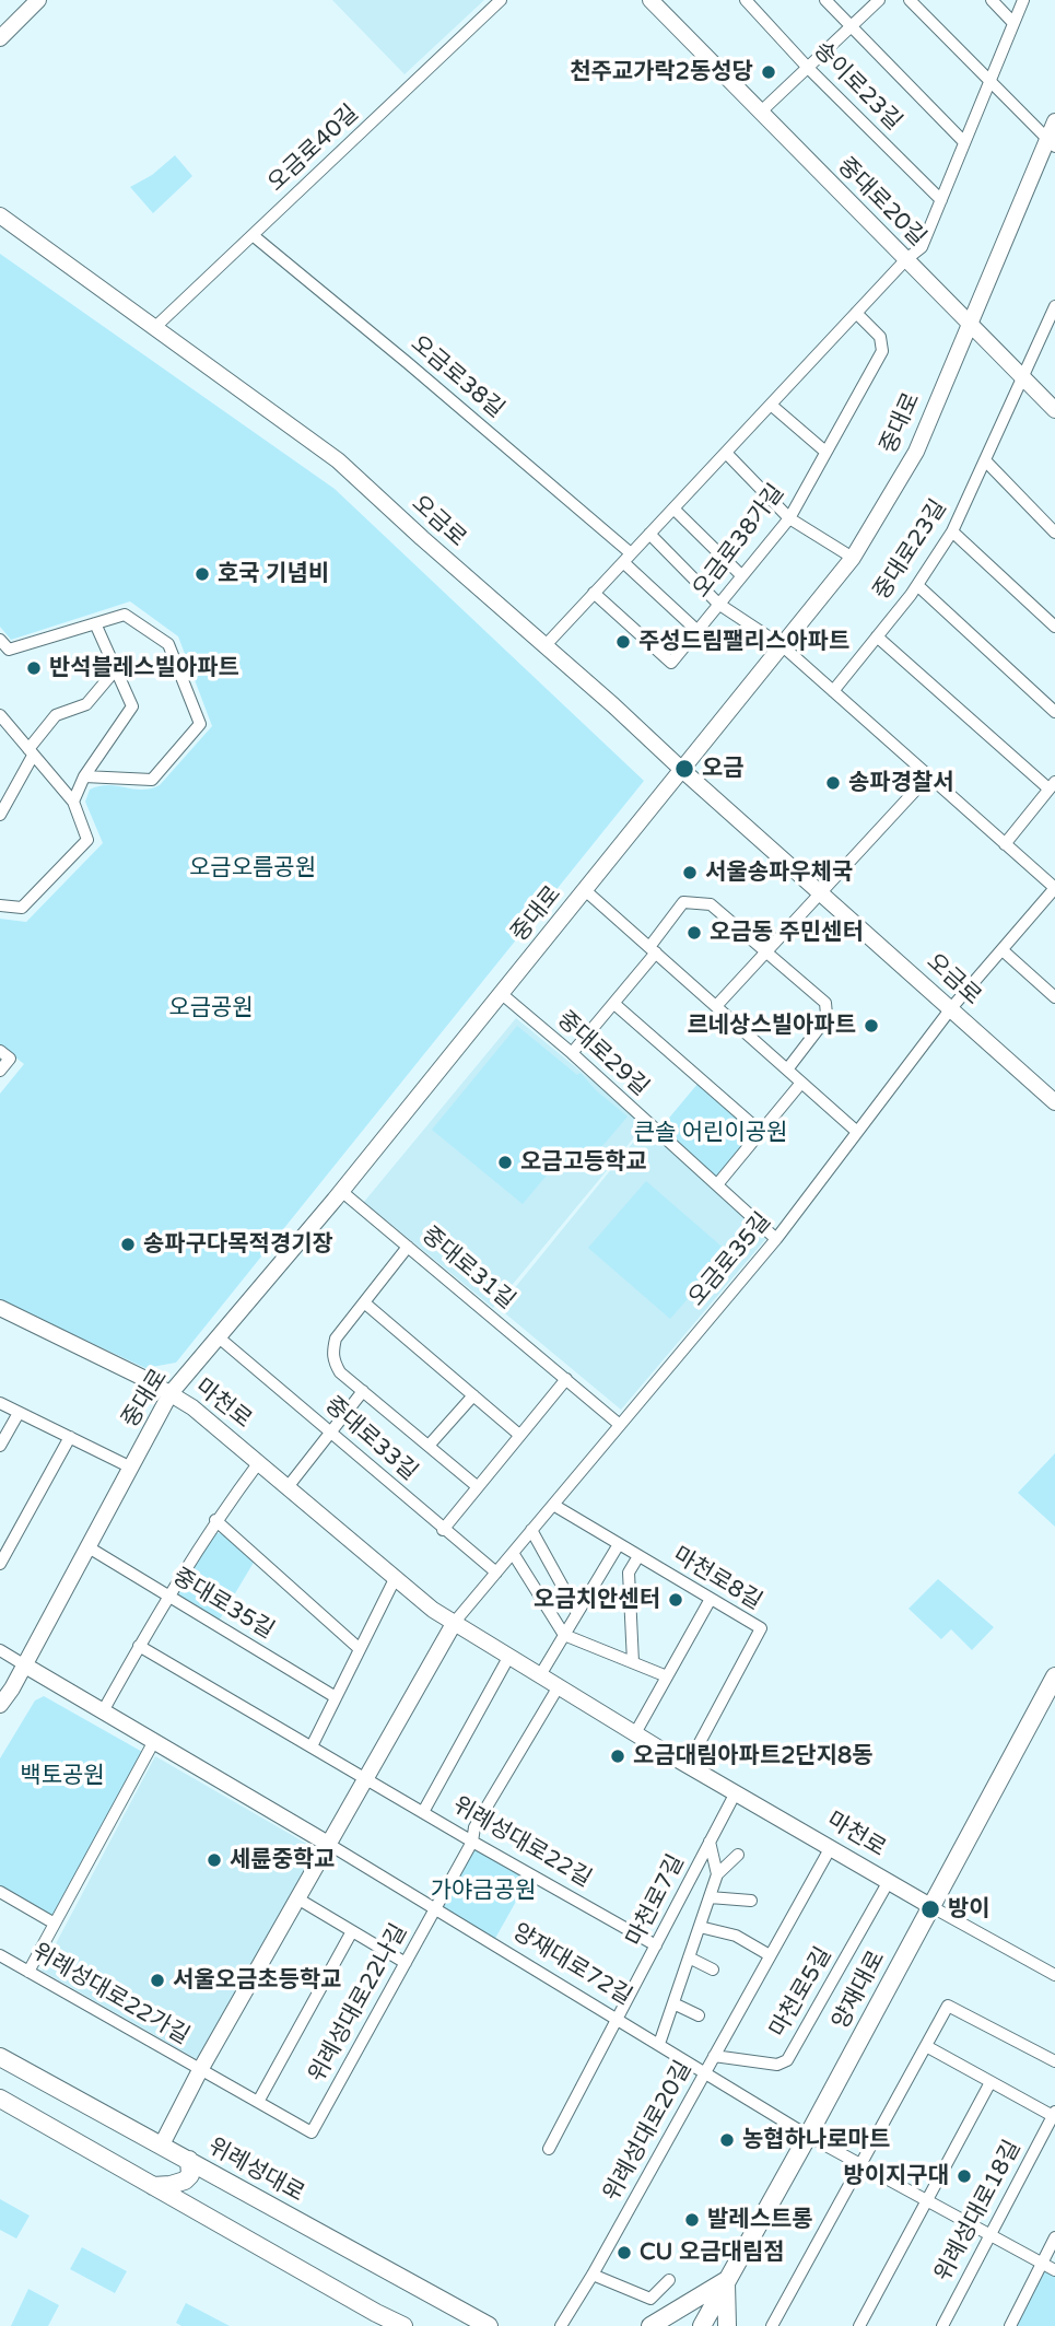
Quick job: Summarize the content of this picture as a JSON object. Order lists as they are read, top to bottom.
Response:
{
  "streets": {
    "main road": [
      "중대로20길",
      "중대로",
      "오금로",
      "마천로",
      "양재대로72길",
      "양재대로",
      "위례성대로"
    ],
    "street": [
      "송이로23길",
      "오금로40길",
      "오금로38길",
      "오금로38가길",
      "중대로23길",
      "중대로29길",
      "오금로35길",
      "중대로31길",
      "중대로33길",
      "마천로8길",
      "중대로35길",
      "위례성대로22길",
      "마천로7길",
      "마천로5길",
      "위례성대로22가길",
      "위례성대로22나길",
      "위례성대로20길",
      "위례성대로18길"
    ]
  },
  "crossings": [
    ["오금로40길", "오금로38길"],
    ["오금로40길", "오금로"],
    ["중대로20길", "중대로"],
    ["중대로20길", "중대로23길"],
    ["오금로38길", "오금로38가길"],
    ["중대로", "오금로"],
    ["중대로", "중대로29길"],
    ["중대로", "중대로31길"],
    ["중대로", "마천로"],
    ["중대로", "중대로33길"],
    ["중대로", "중대로35길"],
    ["중대로", "양재대로72길"],
    ["오금로", "오금로35길"],
    ["중대로29길", "오금로35길"],
    ["오금로35길", "중대로31길"],
    ["오금로35길", "마천로"],
    ["오금로35길", "중대로33길"],
    ["오금로35길", "마천로8길"],
    ["마천로", "마천로8길"],
    ["마천로", "마천로7길"],
    ["마천로", "양재대로"],
    ["마천로", "마천로5길"],
    ["마천로", "위례성대로20길"],
    ["위례성대로22길", "마천로7길"],
    ["위례성대로22길", "위례성대로22나길"],
    ["마천로7길", "양재대로72길"],
    ["양재대로72길", "양재대로"],
    ["양재대로72길", "위례성대로22나길"],
    ["양재대로72길", "위례성대로20길"],
    ["양재대로72길", "위례성대로18길"],
    ["마천로5길", "위례성대로20길"],
    ["위례성대로22가길", "위례성대로22나길"]
  ],
  "parks": [
    "오금오름공원",
    "오금공원",
    "큰솔 어린이공원",
    "백토공원",
    "가야금공원"
  ],
  "places": [
    "천주교가락2동성당",
    "호국 기념비",
    "주성드림팰리스아파트",
    "반석블레스빌아파트",
    "오금",
    "송파경찰서",
    "서울송파우체국",
    "오금동 주민센터",
    "르네상스빌아파트",
    "오금고등학교",
    "송파구다목적경기장",
    "오금치안센터",
    "오금대림아파트2단지8동",
    "세륜중학교",
    "방이",
    "서울오금초등학교",
    "농협하나로마트",
    "방이지구대",
    "발레스트롱",
    "CU 오금대림점"
  ]
}
